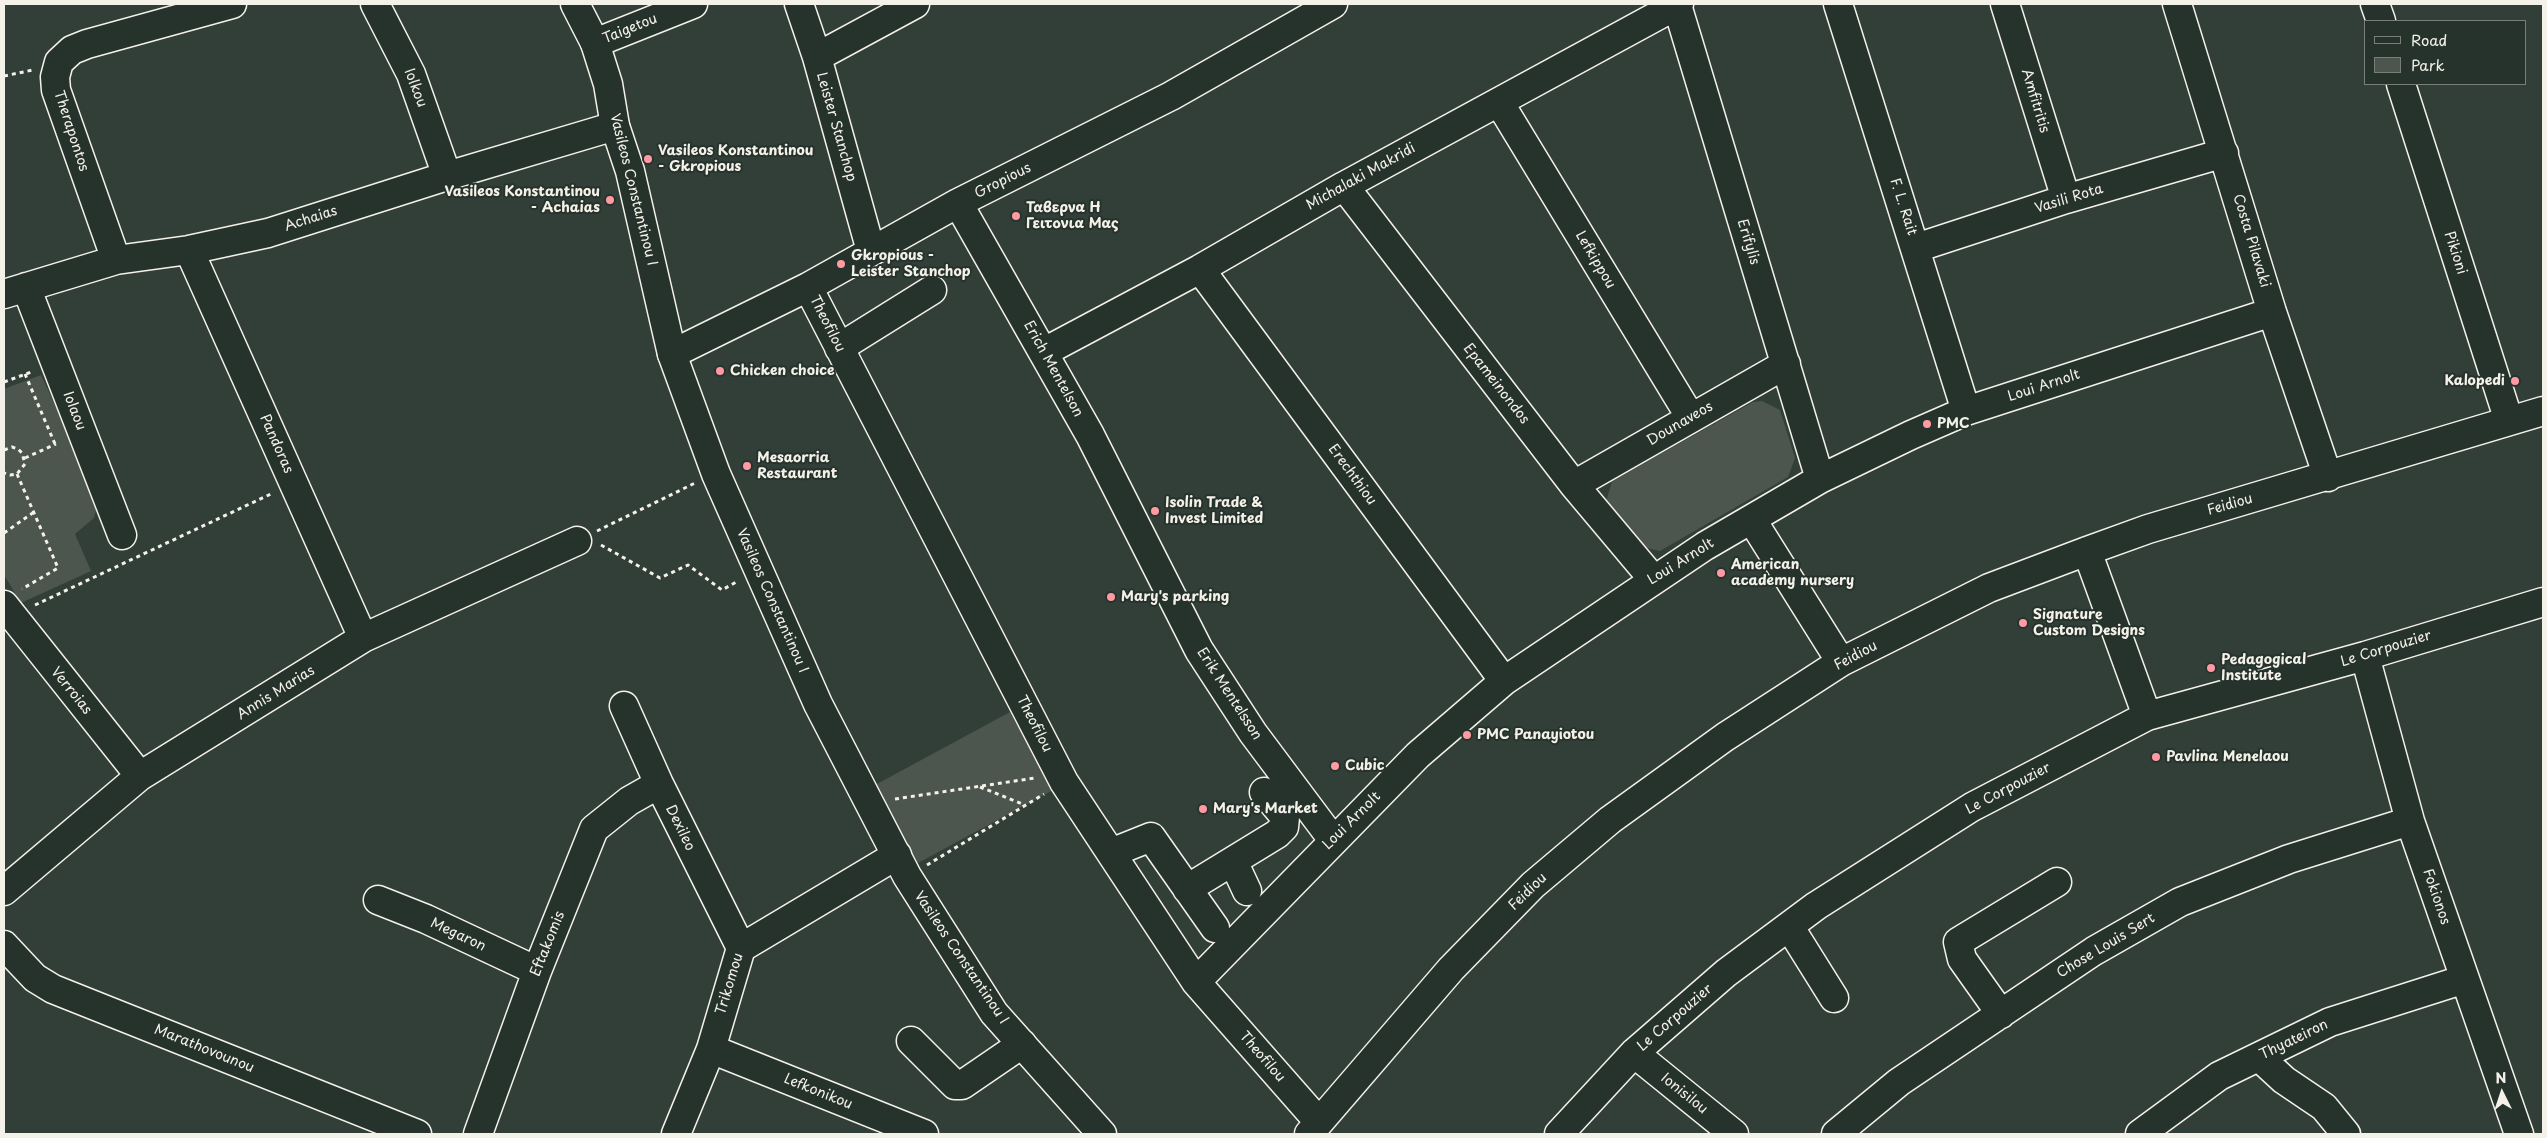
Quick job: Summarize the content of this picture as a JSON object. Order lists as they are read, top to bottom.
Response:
{
  "streets": {
    "street": [
      "Taigetou",
      "Iolkou",
      "Amfitritis",
      "Leister Stanchop",
      "Therapontos",
      "Michalaki Makridi",
      "Gropious",
      "Vasileos Constantinou I",
      "Vasili Rota",
      "F. L. Rait",
      "Achaias",
      "Costa Pilavaki",
      "Erifylis",
      "Pikioni",
      "Lefkippou",
      "Theofilou",
      "Erich Mentelson",
      "Epameinondos",
      "Loui Arnolt",
      "Iolaou",
      "Dounaveos",
      "Pandoras",
      "Erechthiou",
      "Feidiou",
      "Le Corpouzier",
      "Verroias",
      "Annis Marias",
      "Erik Mentelsson",
      "Dexileo",
      "Fokionos",
      "Megaron",
      "Eftakomis",
      "Chose Louis Sert",
      "Trikomou",
      "Thyateiron",
      "Marathovounou",
      "Lefkonikou",
      "Ionisilou"
    ]
  },
  "crossings": [
    ["Taigetou", "Vasileos Constantinou I"],
    ["Iolkou", "Achaias"],
    ["Amfitritis", "Vasili Rota"],
    ["Leister Stanchop", "Gropious"],
    ["Therapontos", "Achaias"],
    ["Michalaki Makridi", "Erifylis"],
    ["Michalaki Makridi", "Lefkippou"],
    ["Michalaki Makridi", "Erich Mentelson"],
    ["Michalaki Makridi", "Epameinondos"],
    ["Michalaki Makridi", "Erechthiou"],
    ["Gropious", "Vasileos Constantinou I"],
    ["Gropious", "Theofilou"],
    ["Gropious", "Erich Mentelson"],
    ["Vasileos Constantinou I", "Achaias"],
    ["Vasileos Constantinou I", "Trikomou"],
    ["Vasili Rota", "F. L. Rait"],
    ["Vasili Rota", "Costa Pilavaki"],
    ["F. L. Rait", "Loui Arnolt"],
    ["Achaias", "Iolaou"],
    ["Achaias", "Pandoras"],
    ["Costa Pilavaki", "Loui Arnolt"],
    ["Costa Pilavaki", "Feidiou"],
    ["Erifylis", "Loui Arnolt"],
    ["Erifylis", "Dounaveos"],
    ["Pikioni", "Feidiou"],
    ["Lefkippou", "Dounaveos"],
    ["Theofilou", "Loui Arnolt"],
    ["Theofilou", "Feidiou"],
    ["Erich Mentelson", "Erik Mentelsson"],
    ["Epameinondos", "Loui Arnolt"],
    ["Epameinondos", "Dounaveos"],
    ["Loui Arnolt", "Erechthiou"],
    ["Loui Arnolt", "Erik Mentelsson"],
    ["Pandoras", "Annis Marias"],
    ["Le Corpouzier", "Fokionos"],
    ["Le Corpouzier", "Ionisilou"],
    ["Verroias", "Annis Marias"],
    ["Dexileo", "Eftakomis"],
    ["Dexileo", "Trikomou"],
    ["Fokionos", "Chose Louis Sert"],
    ["Fokionos", "Thyateiron"],
    ["Megaron", "Eftakomis"],
    ["Trikomou", "Lefkonikou"]
  ],
  "places": [
    "Vasileos Konstantinou - Gkropious",
    "Vasileos Konstantinou - Achaias",
    "Ταβερνα Η Γειτονια Μας",
    "Gkropious - Leister Stanchop",
    "Chicken choice",
    "Kalopedi",
    "PMC",
    "Mesaorria Restaurant",
    "Isolin Trade & Invest Limited",
    "American academy nursery",
    "Mary's parking",
    "Signature Custom Designs",
    "Pedagogical Institute",
    "PMC Panayiotou",
    "Pavlina Menelaou",
    "Cubic",
    "Mary's Market"
  ],
  "legend": ["Road", "Park"],
  "north": "top"
}
